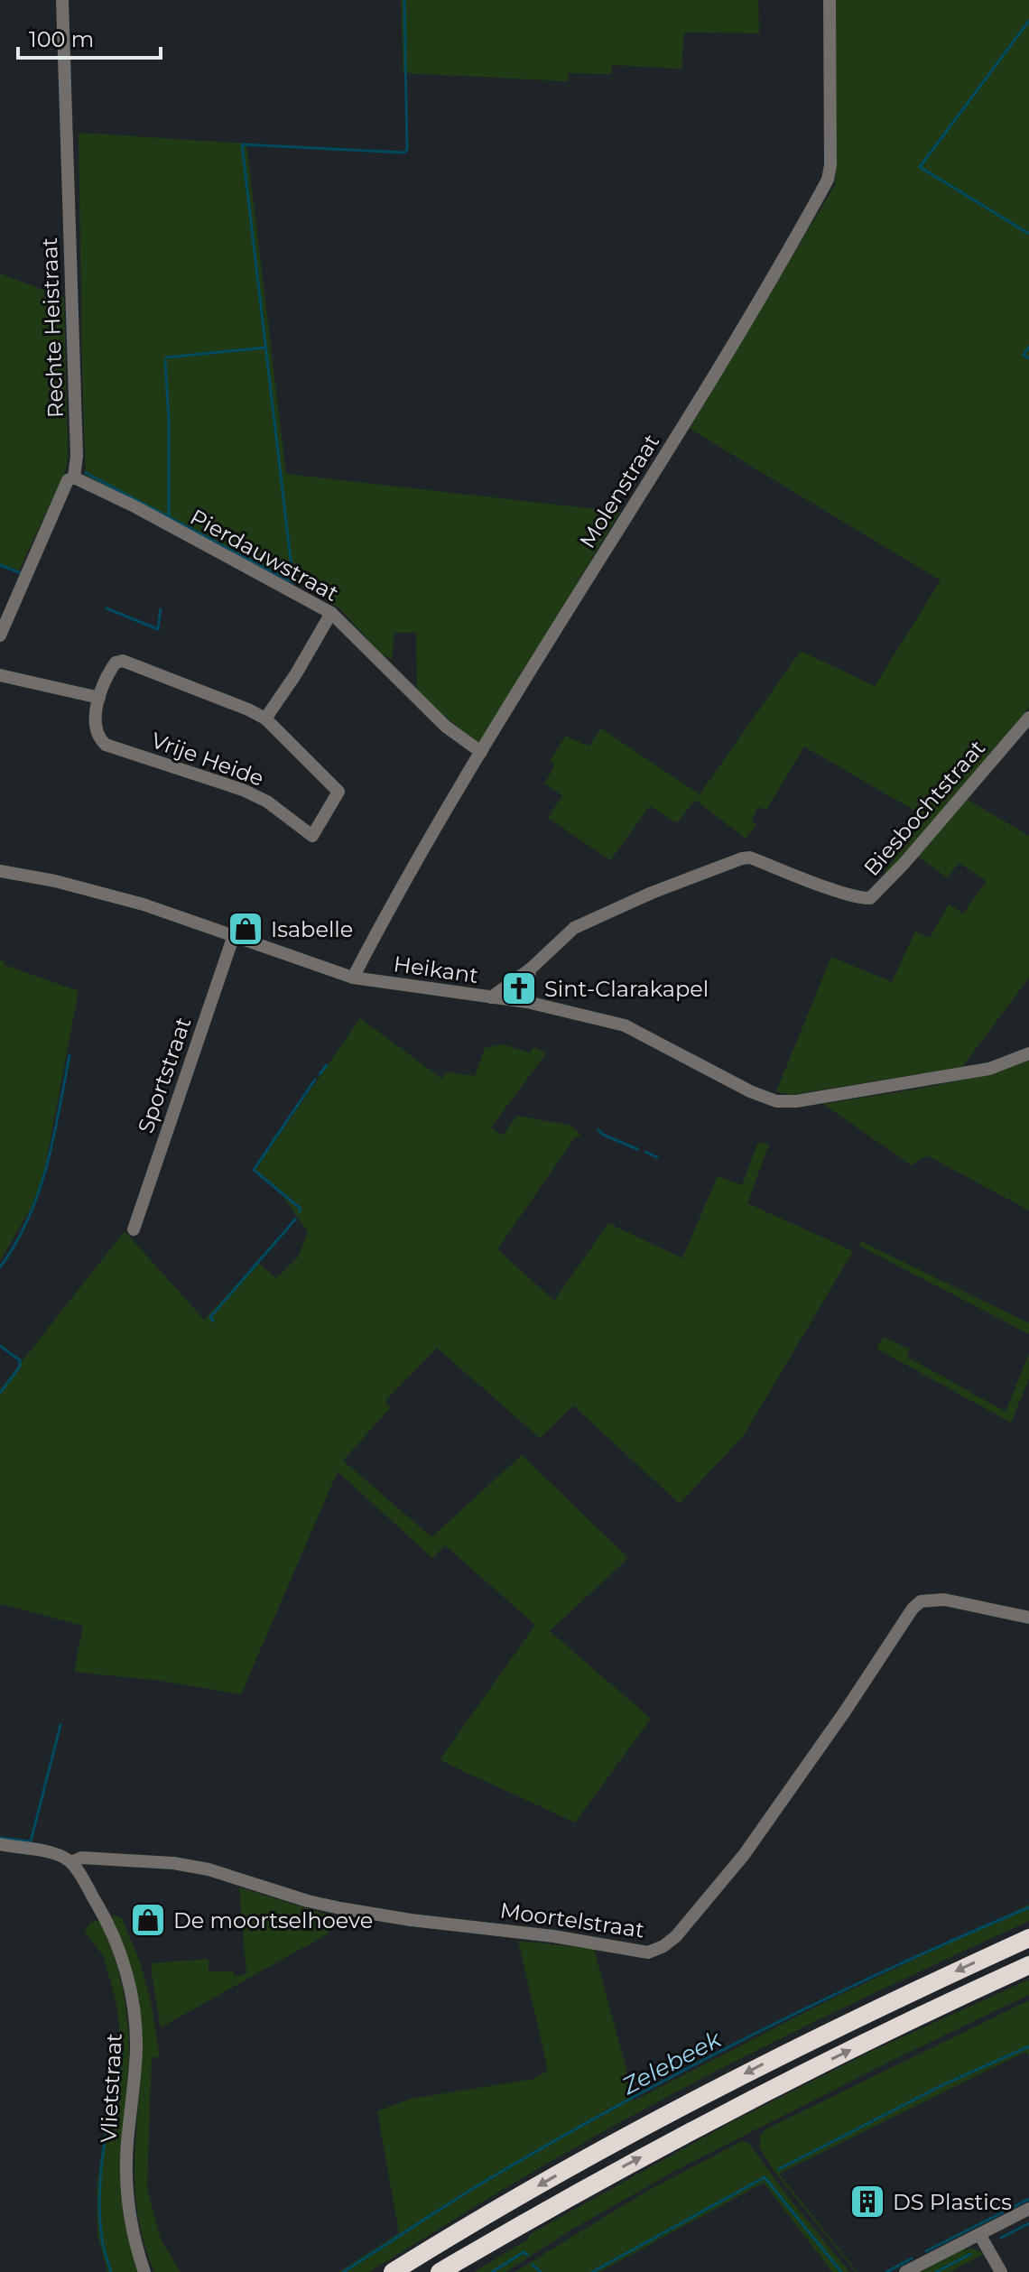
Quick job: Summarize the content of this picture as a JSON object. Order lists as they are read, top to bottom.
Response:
{
  "streets": {
    "street": [
      "Rechte Heistraat",
      "Molenstraat",
      "Pierdauwstraat",
      "Vrije Heide",
      "Biesbochtstraat",
      "Heikant",
      "Sportstraat",
      "Moortelstraat",
      "Vlietstraat"
    ]
  },
  "crossings": [
    ["Rechte Heistraat", "Pierdauwstraat"],
    ["Molenstraat", "Pierdauwstraat"],
    ["Molenstraat", "Heikant"],
    ["Biesbochtstraat", "Heikant"],
    ["Heikant", "Sportstraat"],
    ["Moortelstraat", "Vlietstraat"]
  ],
  "water": ["Zelebeek"],
  "places": {
    "shop": ["Isabelle", "De moortselhoeve"],
    "church": ["Sint-Clarakapel"],
    "building": ["DS Plastics"]
  },
  "scale_bar": "100 m"
}
